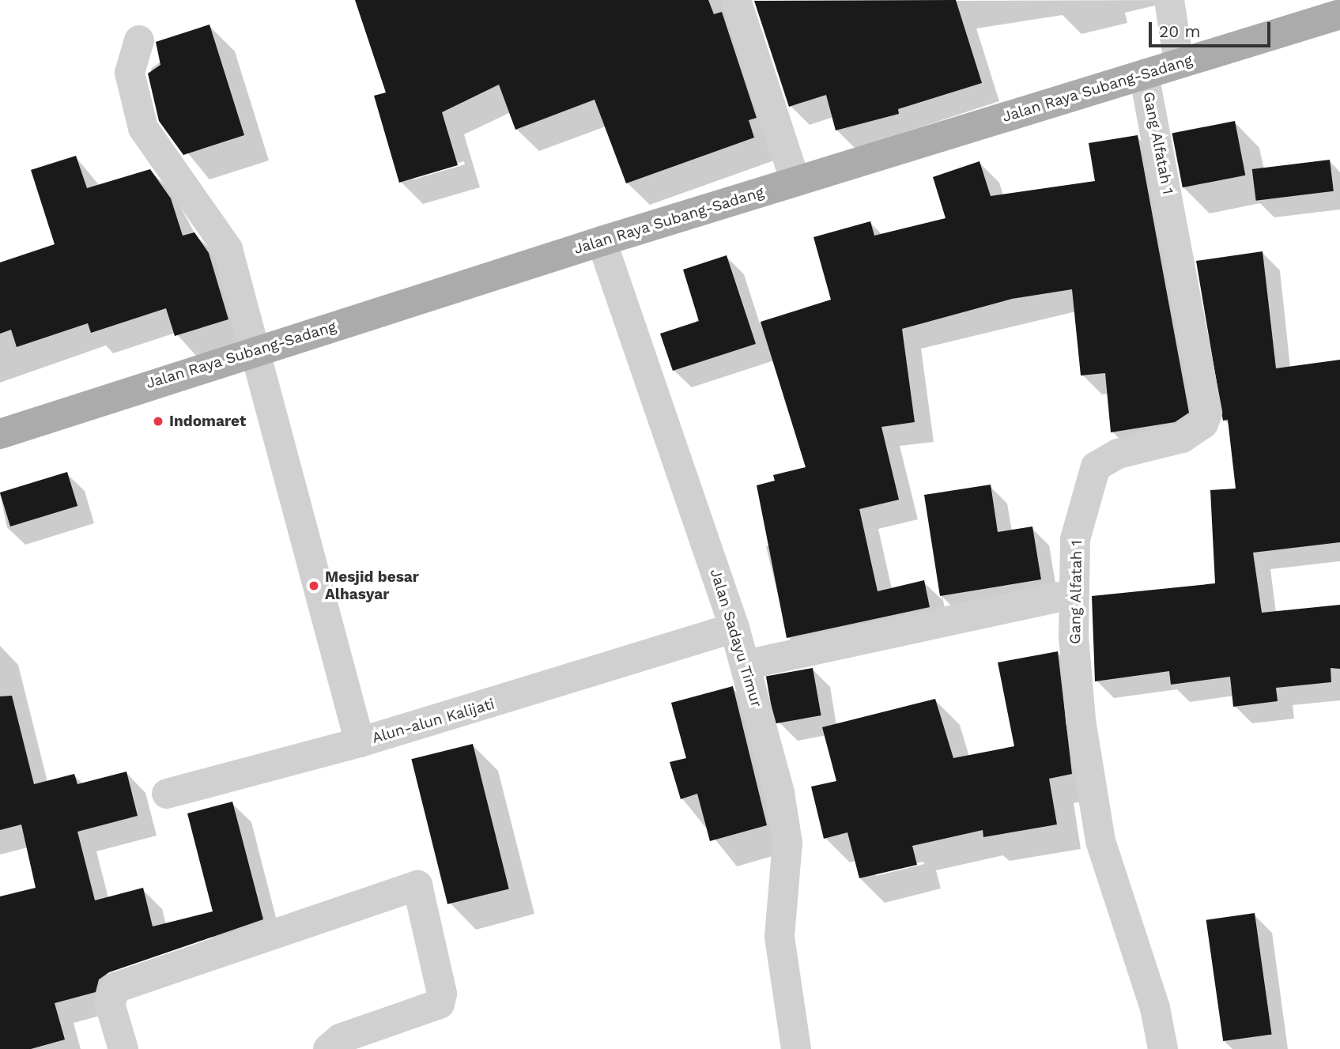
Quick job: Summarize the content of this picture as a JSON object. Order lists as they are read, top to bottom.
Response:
{
  "streets": {
    "main road": ["Jalan Raya Subang-Sadang"],
    "street": ["Gang Alfatah 1", "Jalan Sadayu Timur", "Alun-alun Kalijati"]
  },
  "crossings": [
    ["Jalan Raya Subang-Sadang", "Gang Alfatah 1"],
    ["Jalan Raya Subang-Sadang", "Jalan Sadayu Timur"],
    ["Jalan Raya Subang-Sadang", "Alun-alun Kalijati"],
    ["Jalan Sadayu Timur", "Alun-alun Kalijati"]
  ],
  "places": ["Indomaret", "Mesjid besar Alhasyar"],
  "scale_bar": "20 m"
}
